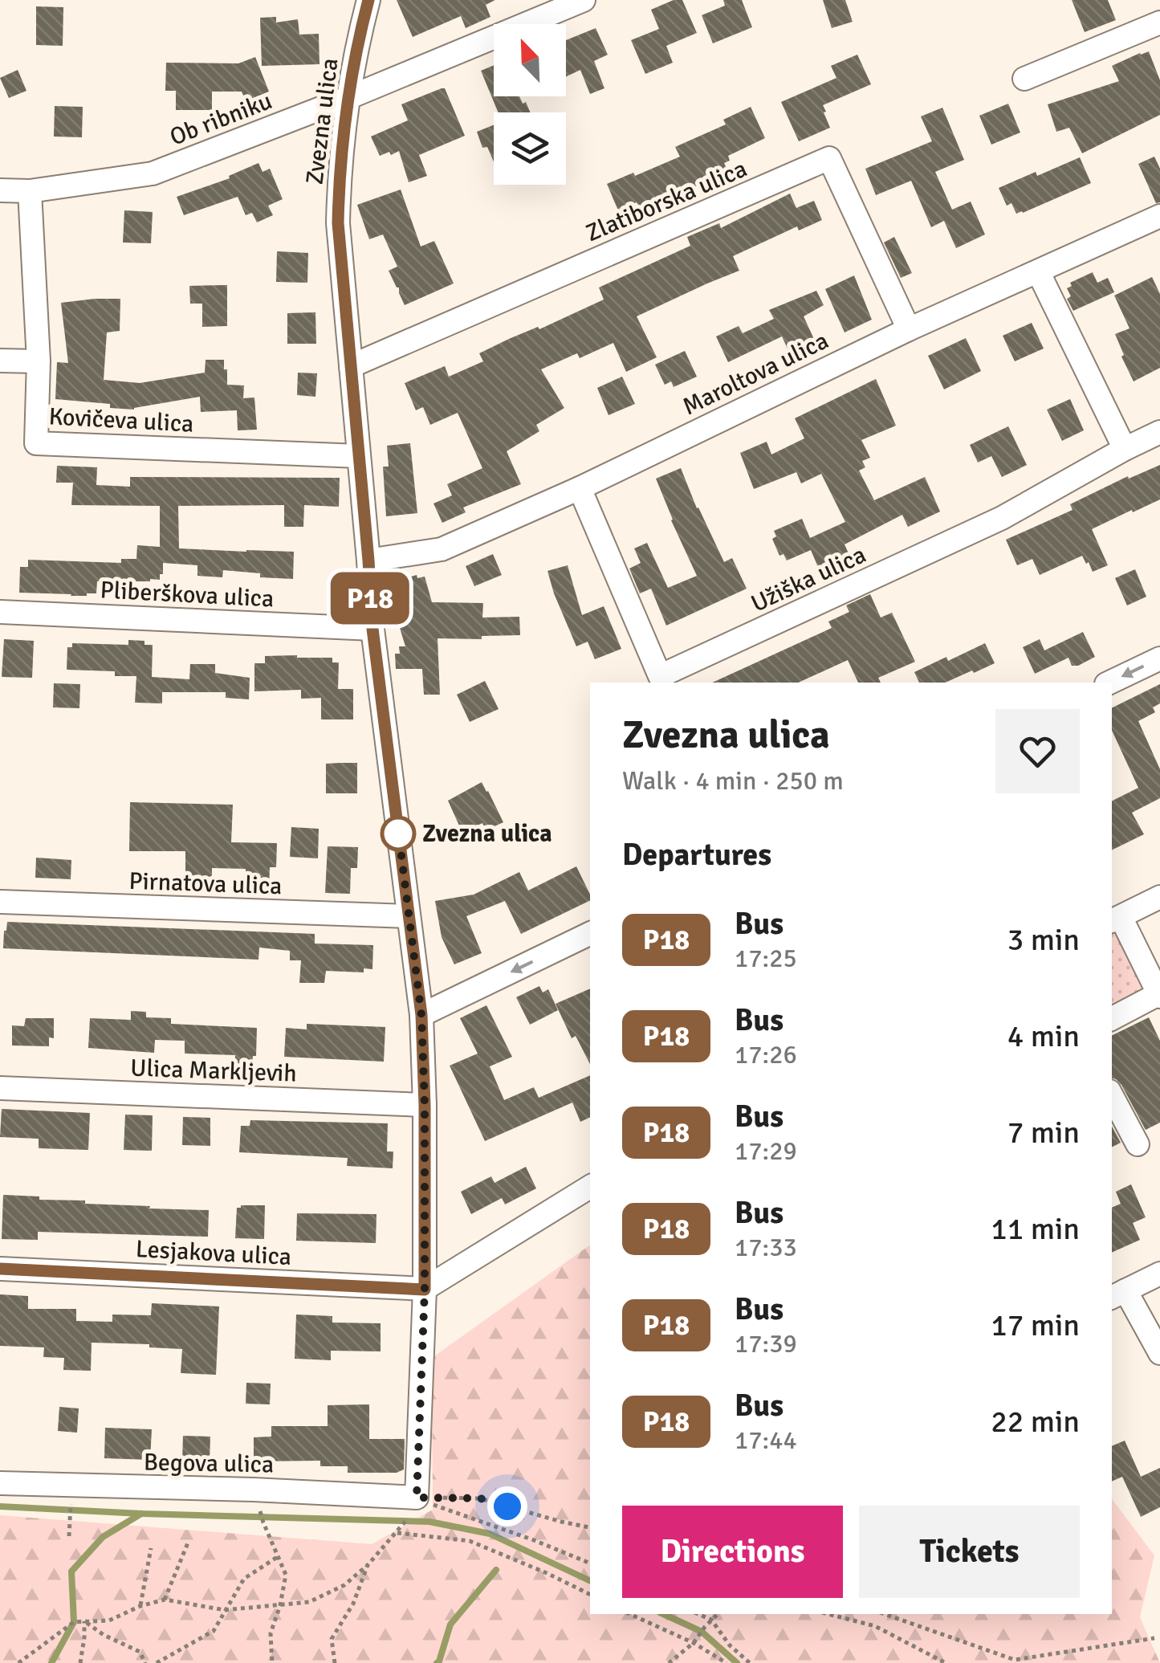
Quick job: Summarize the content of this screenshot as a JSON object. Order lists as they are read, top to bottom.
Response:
{
  "streets": {
    "street": [
      "Ob ribniku",
      "Zvezna ulica",
      "Zlatiborska ulica",
      "Maroltova ulica",
      "Kovičeva ulica",
      "Užiška ulica",
      "Pliberškova ulica",
      "Pirnatova ulica",
      "Ulica Markljevih",
      "Lesjakova ulica",
      "Begova ulica"
    ]
  },
  "crossings": [
    ["Ob ribniku", "Zvezna ulica"],
    ["Ob ribniku", "Kovičeva ulica"],
    ["Zvezna ulica", "Zlatiborska ulica"],
    ["Zvezna ulica", "Maroltova ulica"],
    ["Zvezna ulica", "Kovičeva ulica"],
    ["Zvezna ulica", "Pliberškova ulica"],
    ["Zvezna ulica", "Pirnatova ulica"],
    ["Zvezna ulica", "Ulica Markljevih"],
    ["Zvezna ulica", "Lesjakova ulica"],
    ["Zvezna ulica", "Begova ulica"],
    ["Zlatiborska ulica", "Maroltova ulica"],
    ["Maroltova ulica", "Užiška ulica"]
  ],
  "places": ["Zvezna ulica"],
  "lines": ["bus line P18"],
  "north": "top left",
  "page": {
    "on_map": "P18",
    "heading": [
      ["Zvezna ulica", "Walk · 4 min · 250 m"],
      "Departures"
    ],
    "list": [
      {
        "mark": "P18",
        "name": "Bus",
        "note": "17:25",
        "value": "3 min"
      },
      {
        "mark": "P18",
        "name": "Bus",
        "note": "17:26",
        "value": "4 min"
      },
      {
        "mark": "P18",
        "name": "Bus",
        "note": "17:29",
        "value": "7 min"
      },
      {
        "mark": "P18",
        "name": "Bus",
        "note": "17:33",
        "value": "11 min"
      },
      {
        "mark": "P18",
        "name": "Bus",
        "note": "17:39",
        "value": "17 min"
      },
      {
        "mark": "P18",
        "name": "Bus",
        "note": "17:44",
        "value": "22 min"
      }
    ],
    "buttons": ["Directions", "Tickets"]
  }
}
